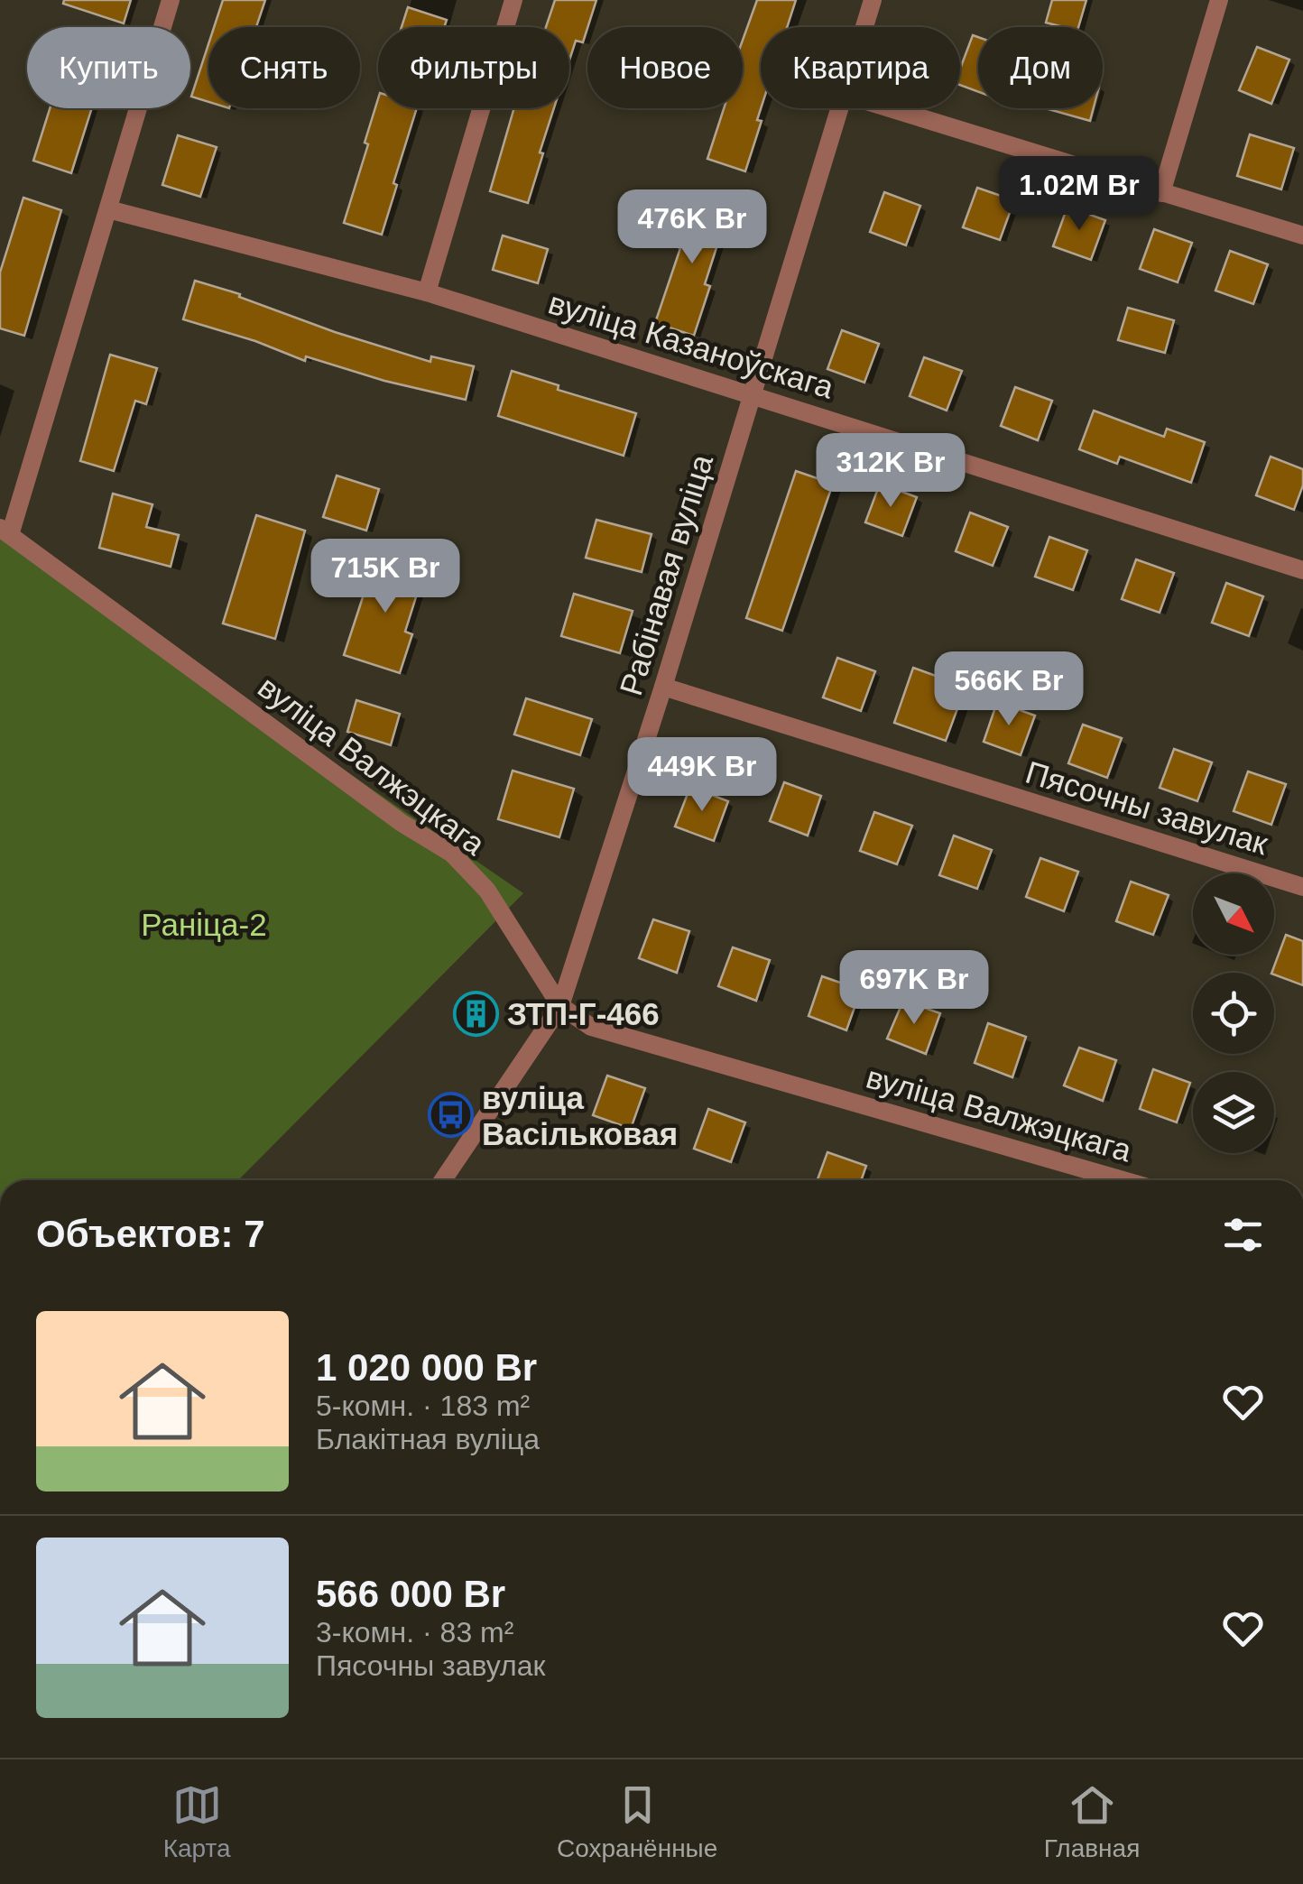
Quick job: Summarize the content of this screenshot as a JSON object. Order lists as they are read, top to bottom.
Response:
{
  "streets": {
    "street": [
      "вуліца Казаноўскага",
      "Рабінавая вуліца",
      "вуліца Валжэцкага",
      "Пясочны завулак"
    ]
  },
  "crossings": [
    ["вуліца Казаноўскага", "Рабінавая вуліца"],
    ["Рабінавая вуліца", "вуліца Валжэцкага"],
    ["Рабінавая вуліца", "Пясочны завулак"]
  ],
  "parks": ["Раніца-2"],
  "places": {
    "building": ["ЗТП-Г-466"],
    "bus stop": ["вуліца Васільковая"]
  },
  "north": "bottom right",
  "page": {
    "chip": [
      "Купить",
      "Снять",
      "Фильтры",
      "Новое",
      "Квартира",
      "Дом"
    ],
    "price": [
      "1.02M Br",
      "476K Br",
      "312K Br",
      "715K Br",
      "566K Br",
      "449K Br",
      "697K Br"
    ],
    "heading": "Объектов: 7",
    "list": [
      {
        "name": "1 020 000 Br",
        "note": "5-комн. · 183 m² · Блакітная вуліца"
      },
      {
        "name": "566 000 Br",
        "note": "3-комн. · 83 m² · Пясочны завулак"
      }
    ],
    "tabs": ["Карта", "Сохранённые", "Главная"]
  }
}
